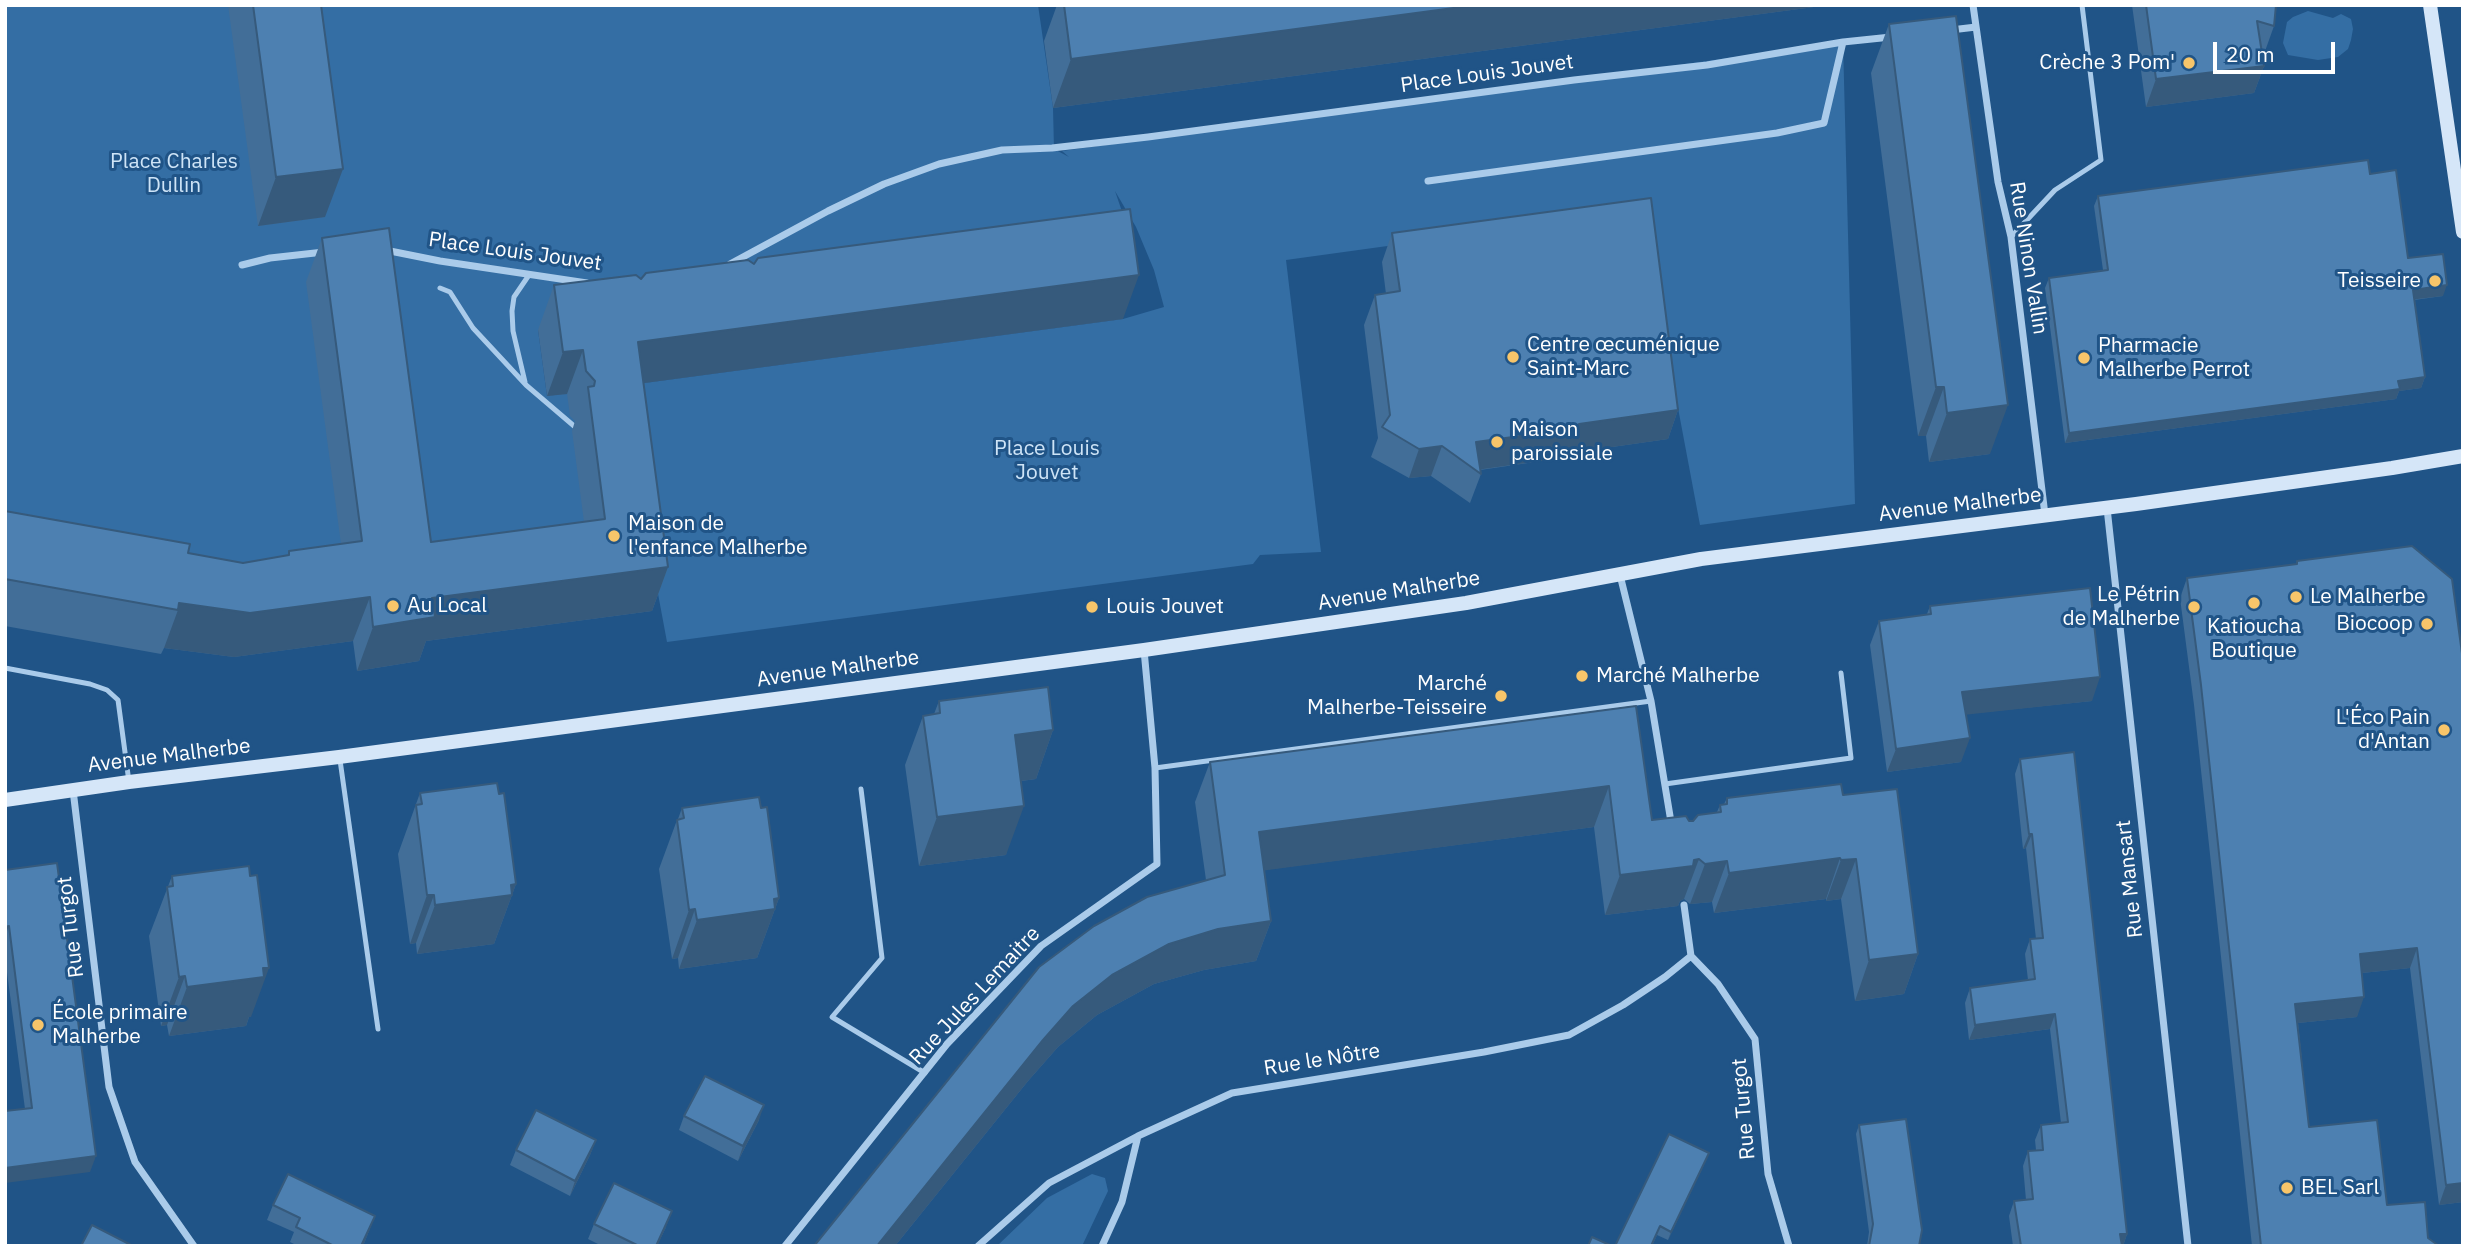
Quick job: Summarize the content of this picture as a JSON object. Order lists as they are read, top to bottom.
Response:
{
  "streets": {
    "street": [
      "Place Louis Jouvet",
      "Rue Ninon Vallin",
      "Avenue Malherbe",
      "Rue Mansart",
      "Rue Turgot",
      "Rue Jules Lemaitre",
      "Rue le Nôtre"
    ]
  },
  "crossings": [
    ["Rue Ninon Vallin", "Avenue Malherbe"],
    ["Avenue Malherbe", "Rue Mansart"],
    ["Avenue Malherbe", "Rue Turgot"],
    ["Avenue Malherbe", "Rue Jules Lemaitre"],
    ["Rue Turgot", "Rue le Nôtre"]
  ],
  "parks": ["Place Charles Dullin", "Place Louis Jouvet"],
  "places": [
    "Crèche 3 Pom'",
    "Teisseire",
    "Centre œcuménique Saint-Marc",
    "Pharmacie Malherbe Perrot",
    "Maison paroissiale",
    "Maison de l'enfance Malherbe",
    "Le Malherbe",
    "Katioucha Boutique",
    "Au Local",
    "Louis Jouvet",
    "Le Pétrin de Malherbe",
    "Biocoop",
    "Marché Malherbe",
    "Marché Malherbe-Teisseire",
    "L'Éco Pain d'Antan",
    "École primaire Malherbe",
    "BEL Sarl"
  ],
  "scale_bar": "20 m"
}
